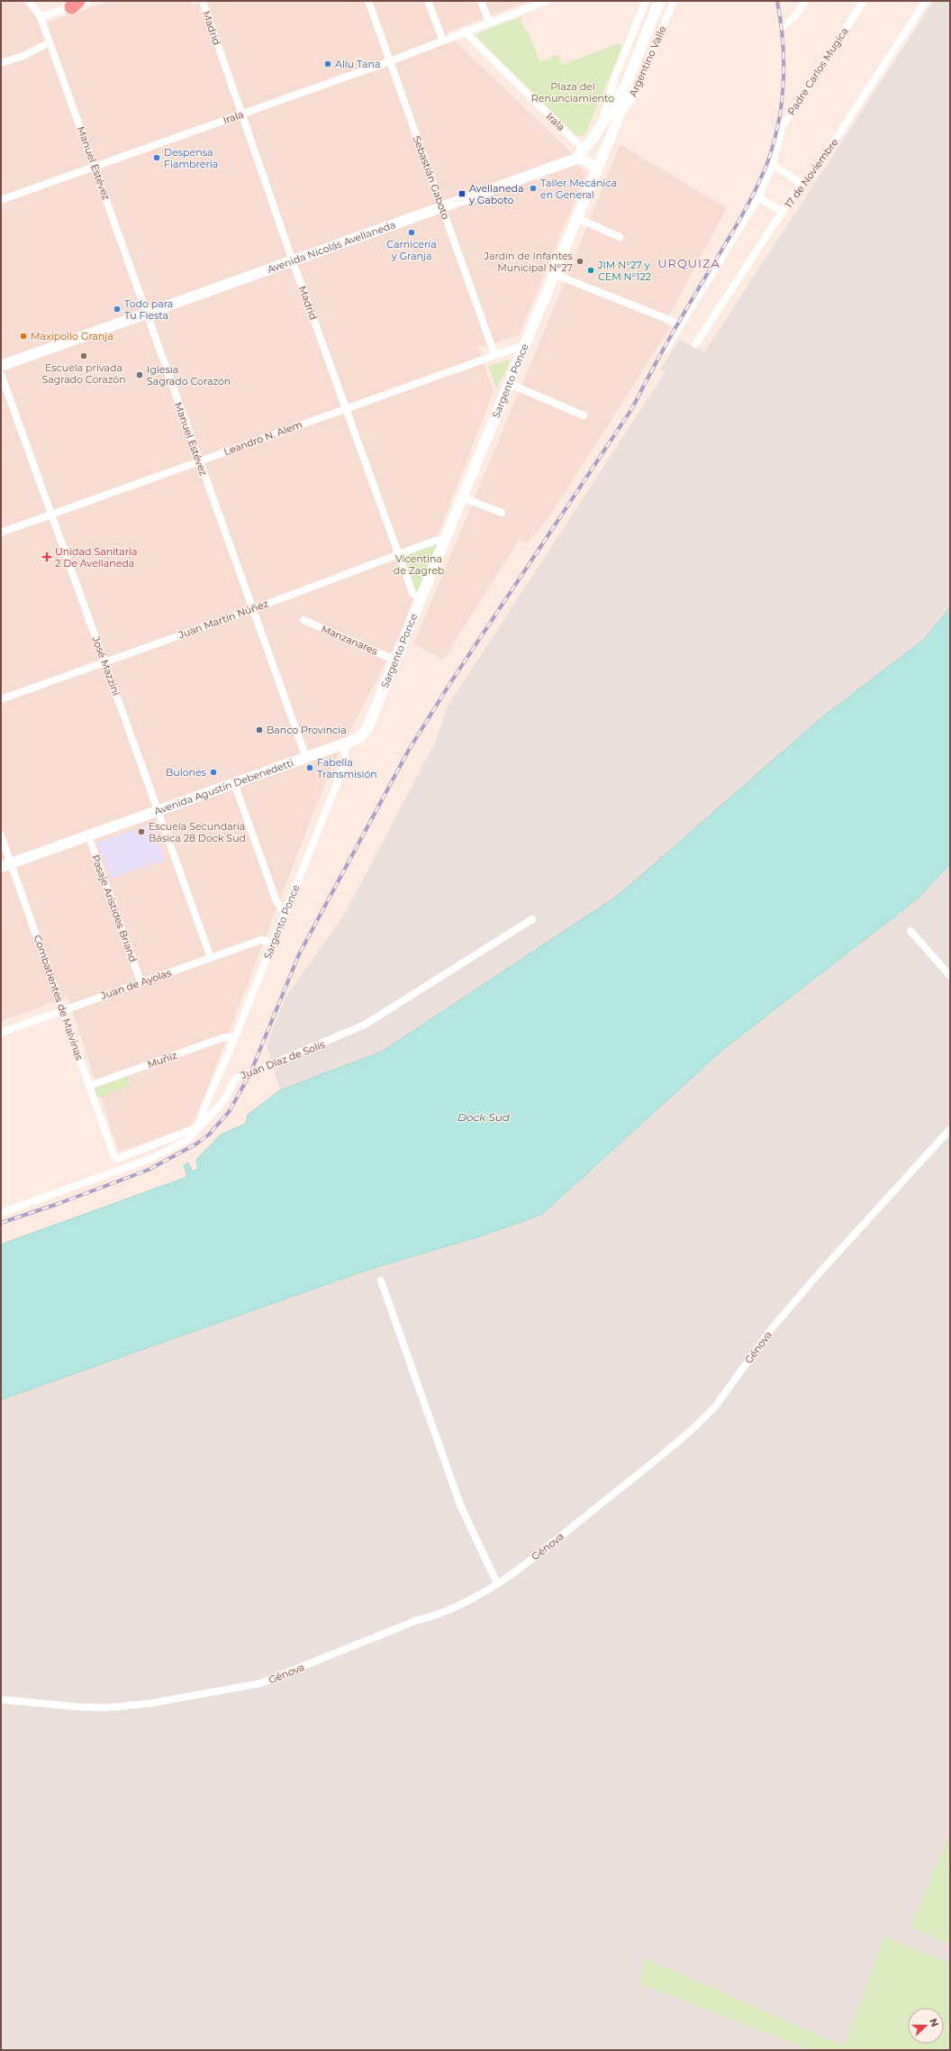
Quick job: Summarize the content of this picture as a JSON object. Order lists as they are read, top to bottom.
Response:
{
  "streets": {
    "main road": ["Avenida Nicolás Avellaneda", "Sargento Ponce", "Avenida Agustín Debenedetti"],
    "street": [
      "Madrid",
      "Argentino Valle",
      "Padre Carlos Mugica",
      "Irala",
      "Manuel Estévez",
      "17 de Noviembre",
      "Sebastián Gaboto",
      "Leandro N. Alem",
      "Juan Martín Núñez",
      "Manzanares",
      "José Mazzini",
      "Pasaje Arístides Briand",
      "Juan de Ayolas",
      "Combatientes de Malvinas",
      "Muñiz",
      "Juan Díaz de Solís",
      "Génova"
    ]
  },
  "crossings": [
    ["Madrid", "Irala"],
    ["Madrid", "Avenida Nicolás Avellaneda"],
    ["Madrid", "Sargento Ponce"],
    ["Madrid", "Leandro N. Alem"],
    ["Madrid", "Juan Martín Núñez"],
    ["Argentino Valle", "Sargento Ponce"],
    ["Irala", "Manuel Estévez"],
    ["Irala", "Sebastián Gaboto"],
    ["Irala", "Avenida Nicolás Avellaneda"],
    ["Manuel Estévez", "Avenida Nicolás Avellaneda"],
    ["Manuel Estévez", "Leandro N. Alem"],
    ["Manuel Estévez", "Juan Martín Núñez"],
    ["Manuel Estévez", "Avenida Agustín Debenedetti"],
    ["Sebastián Gaboto", "Avenida Nicolás Avellaneda"],
    ["Sebastián Gaboto", "Leandro N. Alem"],
    ["Avenida Nicolás Avellaneda", "Sargento Ponce"],
    ["Sargento Ponce", "Leandro N. Alem"],
    ["Sargento Ponce", "Juan Martín Núñez"],
    ["Sargento Ponce", "Manzanares"],
    ["Sargento Ponce", "Avenida Agustín Debenedetti"],
    ["Sargento Ponce", "Juan de Ayolas"],
    ["Sargento Ponce", "Combatientes de Malvinas"],
    ["Sargento Ponce", "Muñiz"],
    ["Sargento Ponce", "Juan Díaz de Solís"],
    ["Leandro N. Alem", "José Mazzini"],
    ["Juan Martín Núñez", "José Mazzini"],
    ["José Mazzini", "Avenida Agustín Debenedetti"],
    ["José Mazzini", "Juan de Ayolas"],
    ["Avenida Agustín Debenedetti", "Pasaje Arístides Briand"],
    ["Avenida Agustín Debenedetti", "Combatientes de Malvinas"],
    ["Pasaje Arístides Briand", "Juan de Ayolas"],
    ["Juan de Ayolas", "Combatientes de Malvinas"],
    ["Combatientes de Malvinas", "Muñiz"],
    ["Combatientes de Malvinas", "Juan Díaz de Solís"]
  ],
  "districts": ["URQUIZA"],
  "water": ["Dock Sud"],
  "parks": ["Plaza del Renunciamiento", "Vicentina de Zagreb"],
  "places": {
    "other": [
      "Allu Tana",
      "Despensa Fiambrería",
      "Taller Mecánica en General",
      "Carnicería y Granja",
      "Jardín de Infantes Municipal N°27",
      "JIM N°27 y CEM N°122",
      "Todo para Tu Fiesta",
      "Maxipollo Granja",
      "Escuela privada Sagrado Corazón",
      "Iglesia Sagrado Corazón",
      "Banco Provincia",
      "Fabella Transmisión",
      "Bulones",
      "Escuela Secundaria Básica 28 Dock Sud"
    ],
    "transit": ["Avellaneda y Gaboto"],
    "health": ["Unidad Sanitaria 2 De Avellaneda"]
  },
  "north": "right"
}
